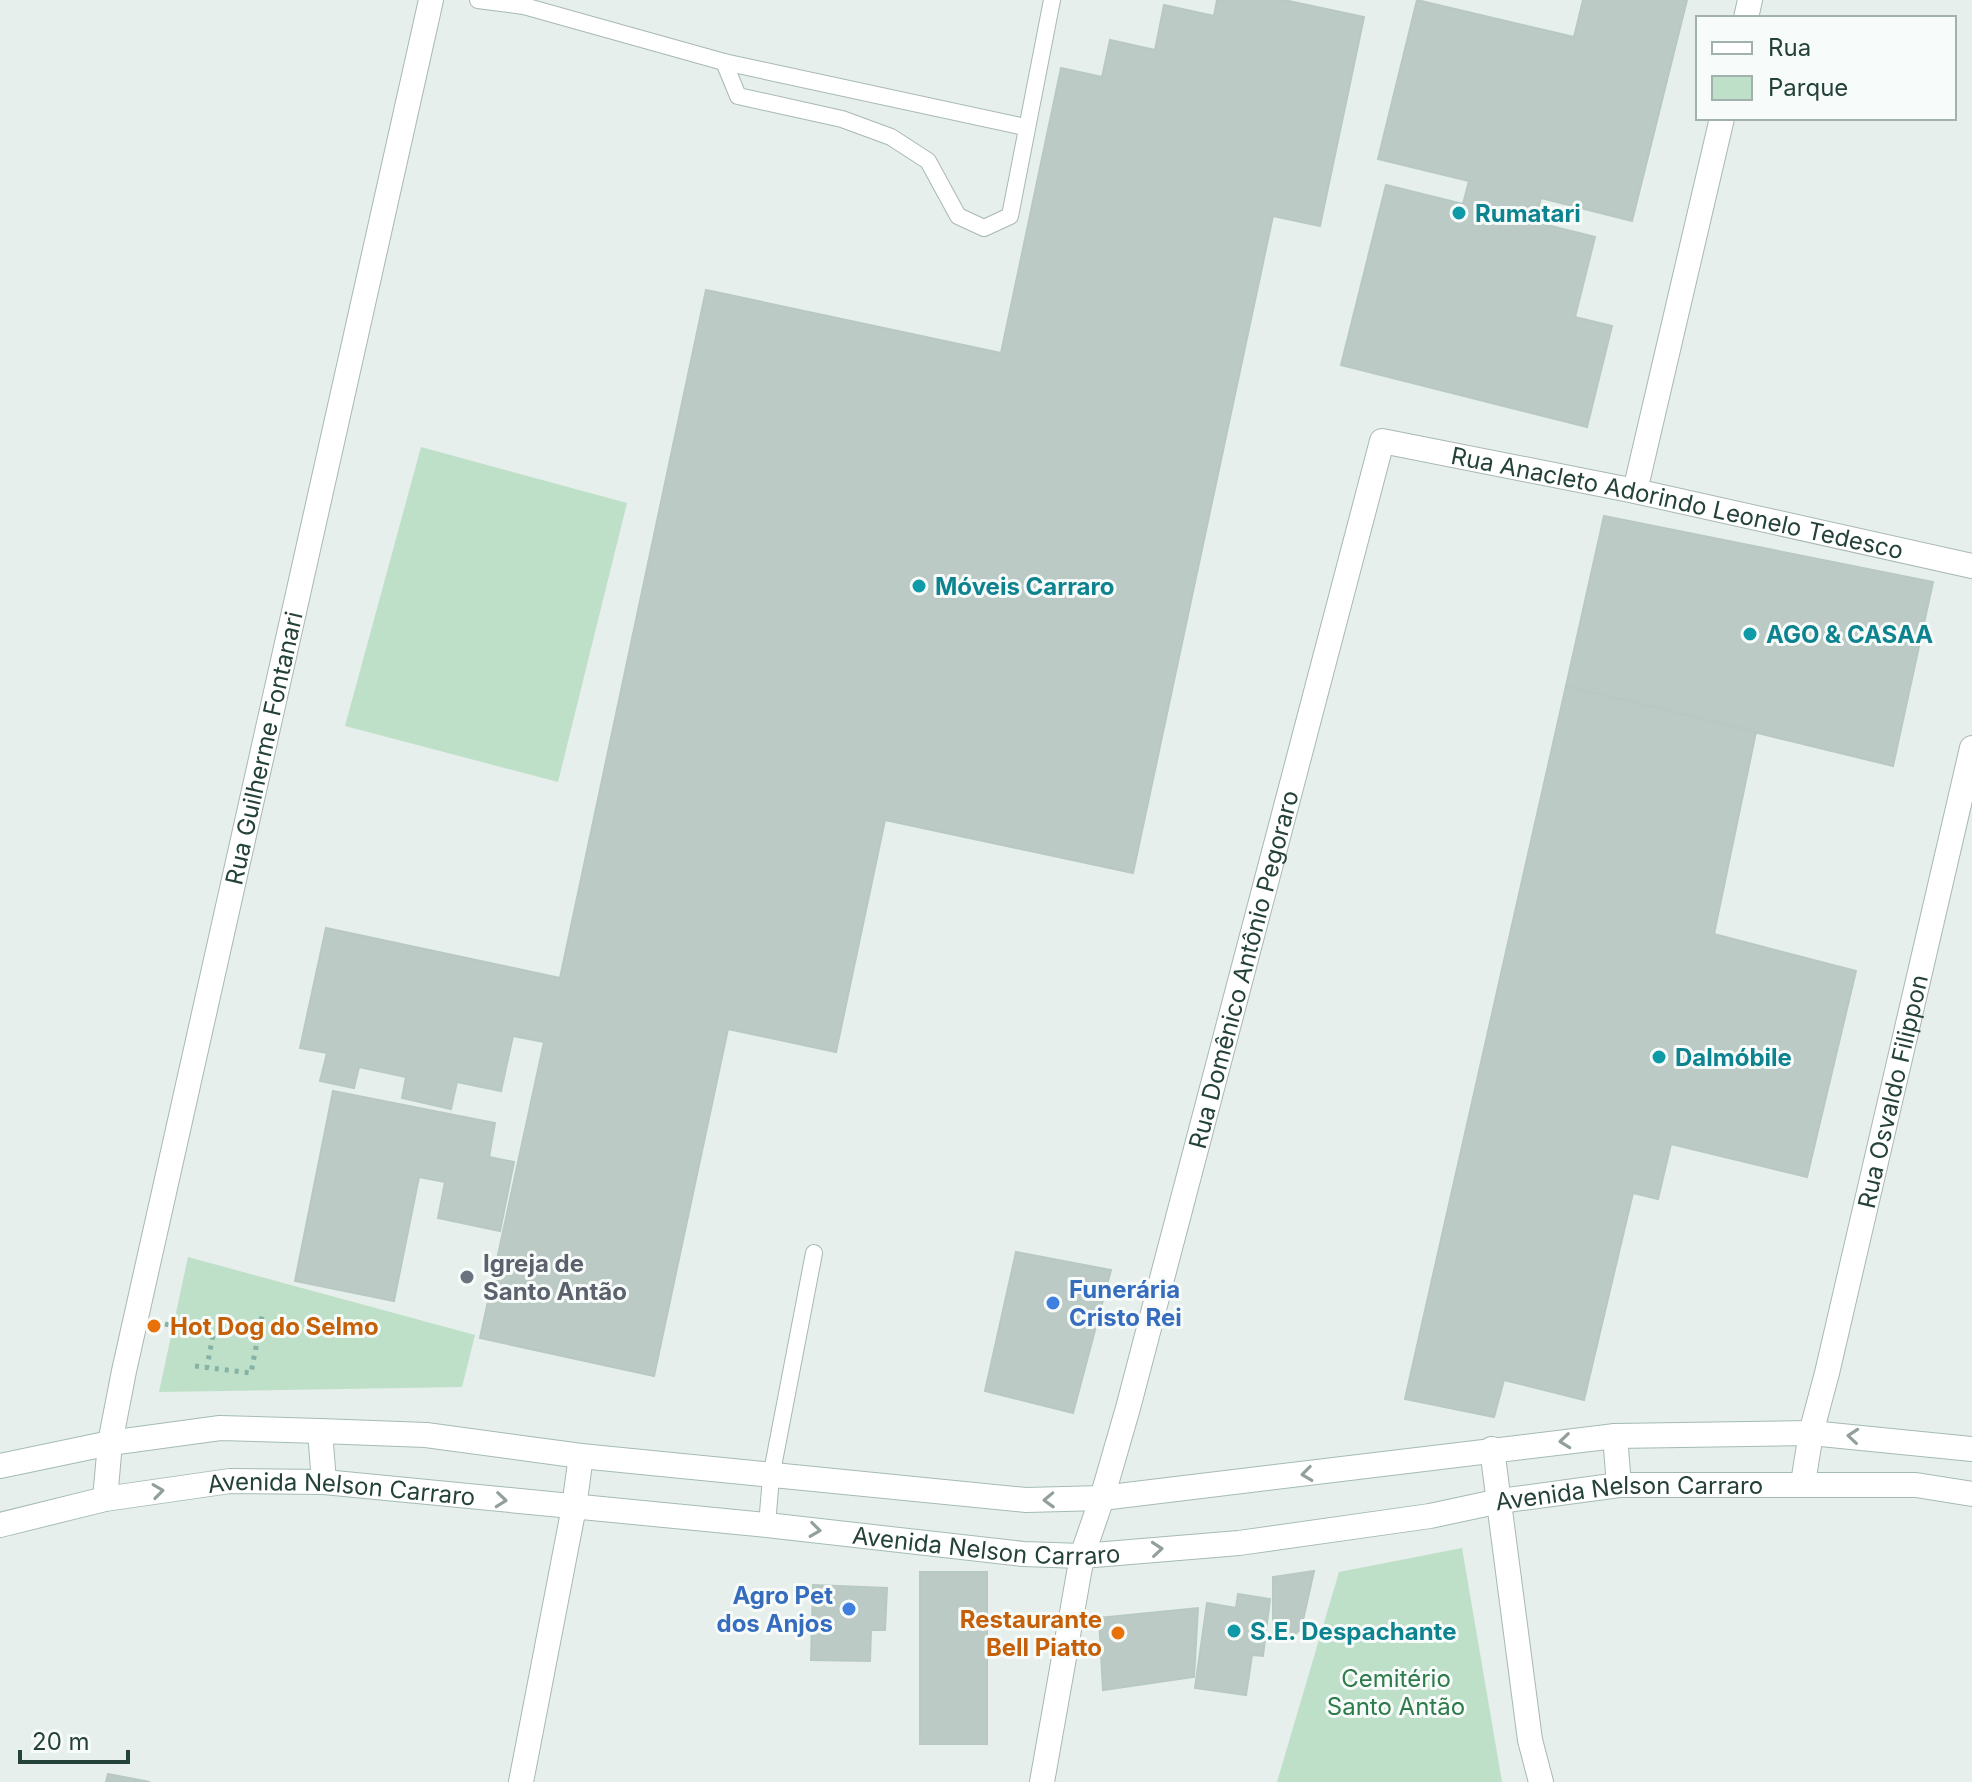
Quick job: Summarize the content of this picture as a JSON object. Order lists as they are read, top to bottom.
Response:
{
  "streets": {
    "street": [
      "Rua Anacleto Adorindo Leonelo Tedesco",
      "Rua Guilherme Fontanari",
      "Rua Domênico Antônio Pegoraro",
      "Rua Osvaldo Filippon",
      "Avenida Nelson Carraro"
    ]
  },
  "crossings": [
    ["Rua Anacleto Adorindo Leonelo Tedesco", "Rua Domênico Antônio Pegoraro"],
    ["Rua Guilherme Fontanari", "Avenida Nelson Carraro"],
    ["Rua Domênico Antônio Pegoraro", "Avenida Nelson Carraro"],
    ["Rua Osvaldo Filippon", "Avenida Nelson Carraro"]
  ],
  "parks": ["Cemitério Santo Antão"],
  "places": [
    "Rumatari",
    "Móveis Carraro",
    "AGO & CASAA",
    "Dalmóbile",
    "Igreja de Santo Antão",
    "Funerária Cristo Rei",
    "Hot Dog do Selmo",
    "Agro Pet dos Anjos",
    "S.E. Despachante",
    "Restaurante Bell Piatto"
  ],
  "legend": ["Rua", "Parque"],
  "scale_bar": "20 m"
}
